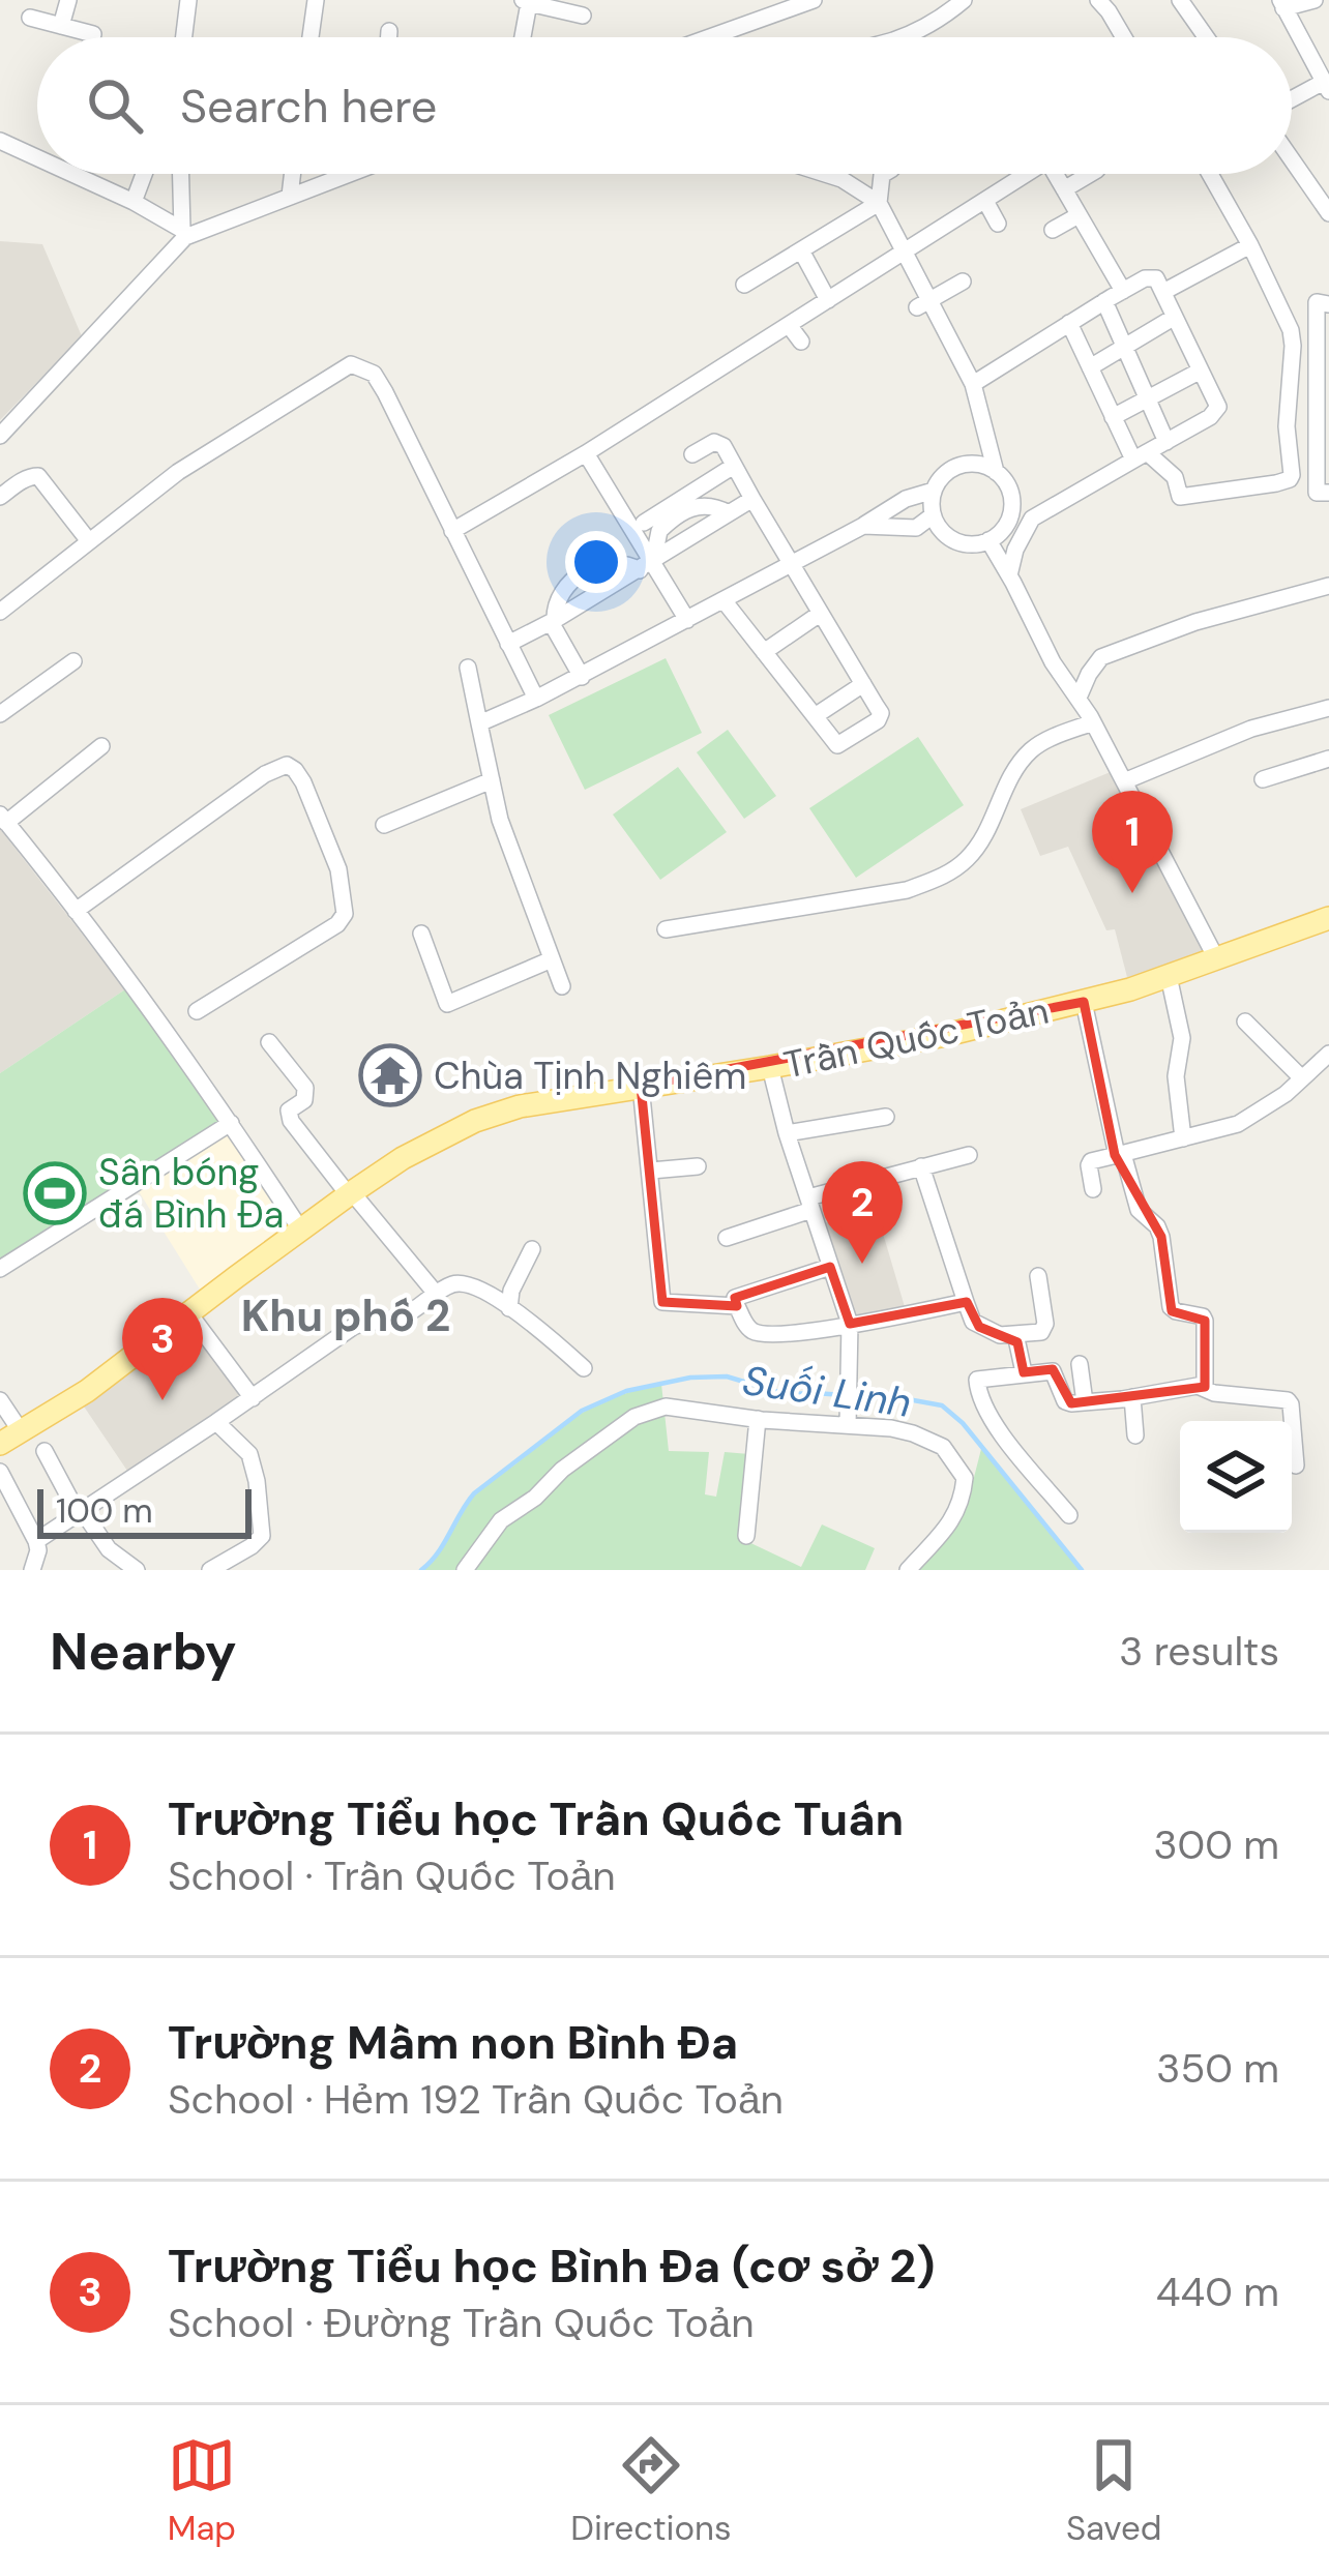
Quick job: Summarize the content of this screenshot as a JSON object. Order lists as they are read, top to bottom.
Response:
{
  "streets": {
    "main road": ["Trần Quốc Toản"]
  },
  "districts": ["Khu phố 2"],
  "water": ["Suối Linh"],
  "places": {
    "temple": ["Chùa Tịnh Nghiêm"],
    "sports": ["Sân bóng đá Bình Đa"]
  },
  "scale_bar": "100 m",
  "page": {
    "search": "Search here",
    "pins": ["1", "2", "3"],
    "scale": "100 m",
    "heading": ["Nearby", "3 results"],
    "list": [
      {
        "mark": "1",
        "name": "Trường Tiểu học Trần Quốc Tuấn",
        "note": "School · Trần Quốc Toản",
        "value": "300 m"
      },
      {
        "mark": "2",
        "name": "Trường Mầm non Bình Đa",
        "note": "School · Hẻm 192 Trần Quốc Toản",
        "value": "350 m"
      },
      {
        "mark": "3",
        "name": "Trường Tiểu học Bình Đa (cơ sở 2)",
        "note": "School · Đường Trần Quốc Toản",
        "value": "440 m"
      }
    ],
    "nav": ["Map", "Directions", "Saved"]
  }
}
